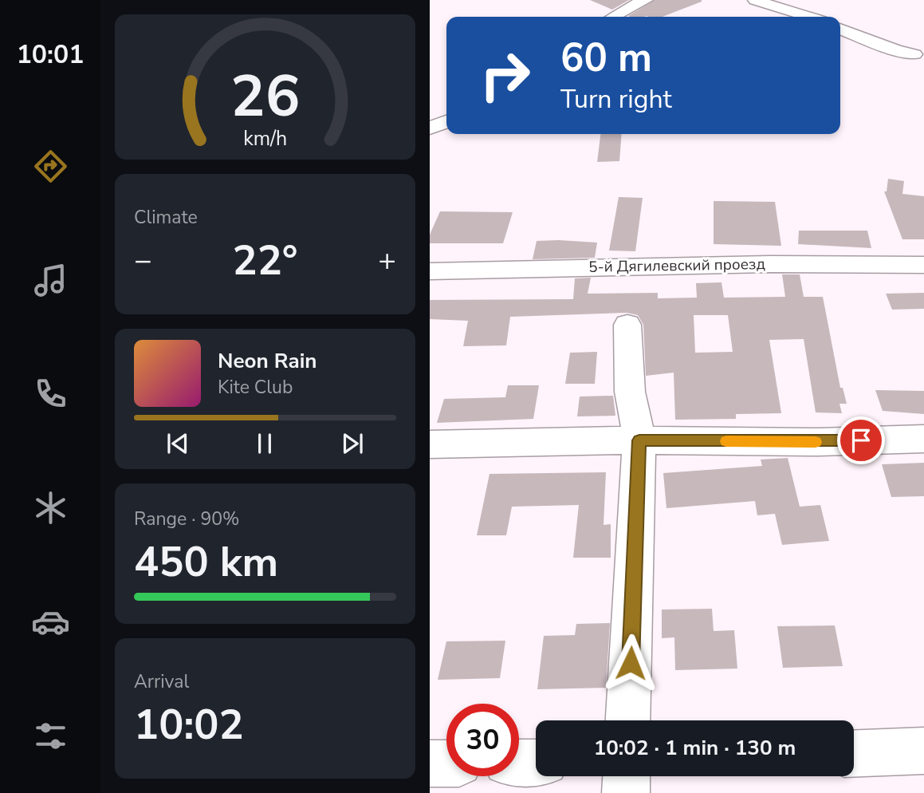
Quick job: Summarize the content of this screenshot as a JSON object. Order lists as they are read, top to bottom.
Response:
{
  "streets": {
    "street": ["5-й Дягилевский проезд"]
  },
  "page": {
    "tabs": "10:01",
    "turn": ["60 m", "Turn right"],
    "tile": [
      "Climate",
      ["Range · 90%", "450 km"],
      ["Arrival", "10:02"]
    ],
    "heat": ["−", "22°", "+"],
    "song": ["Neon Rain", "Kite Club"],
    "limit": "30",
    "trip": "10:02 · 1 min · 130 m",
    "gauge": ["26", "km/h"]
  }
}
